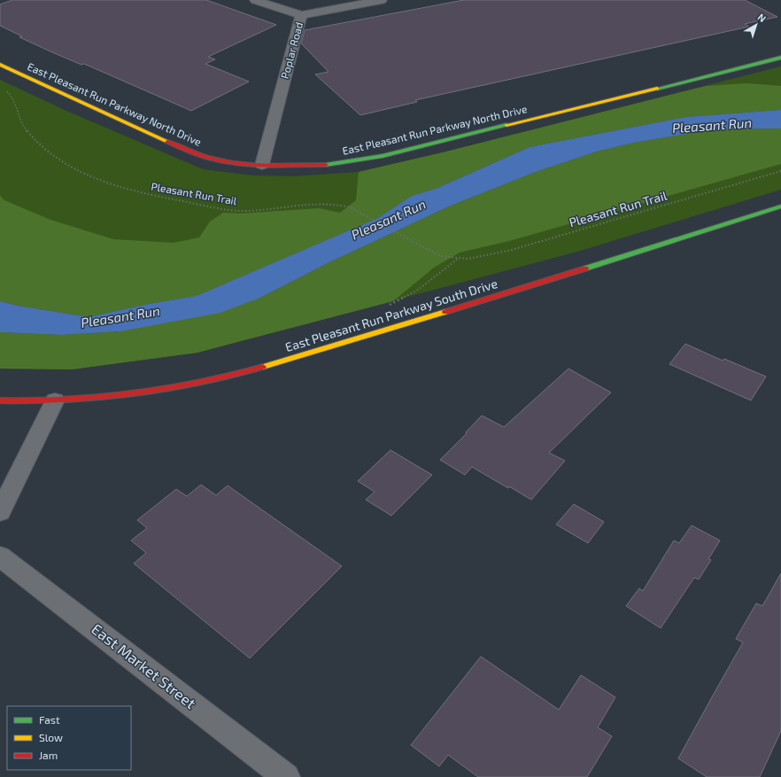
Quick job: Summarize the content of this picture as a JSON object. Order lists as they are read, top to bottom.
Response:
{
  "streets": {
    "main road": ["East Pleasant Run Parkway North Drive", "East Pleasant Run Parkway South Drive"],
    "street": ["Poplar Road", "East Market Street"],
    "path": ["Pleasant Run Trail"]
  },
  "crossings": [
    ["Poplar Road", "East Pleasant Run Parkway North Drive"]
  ],
  "water": ["Pleasant Run"],
  "legend": ["Fast", "Slow", "Jam"],
  "north": "top right"
}
